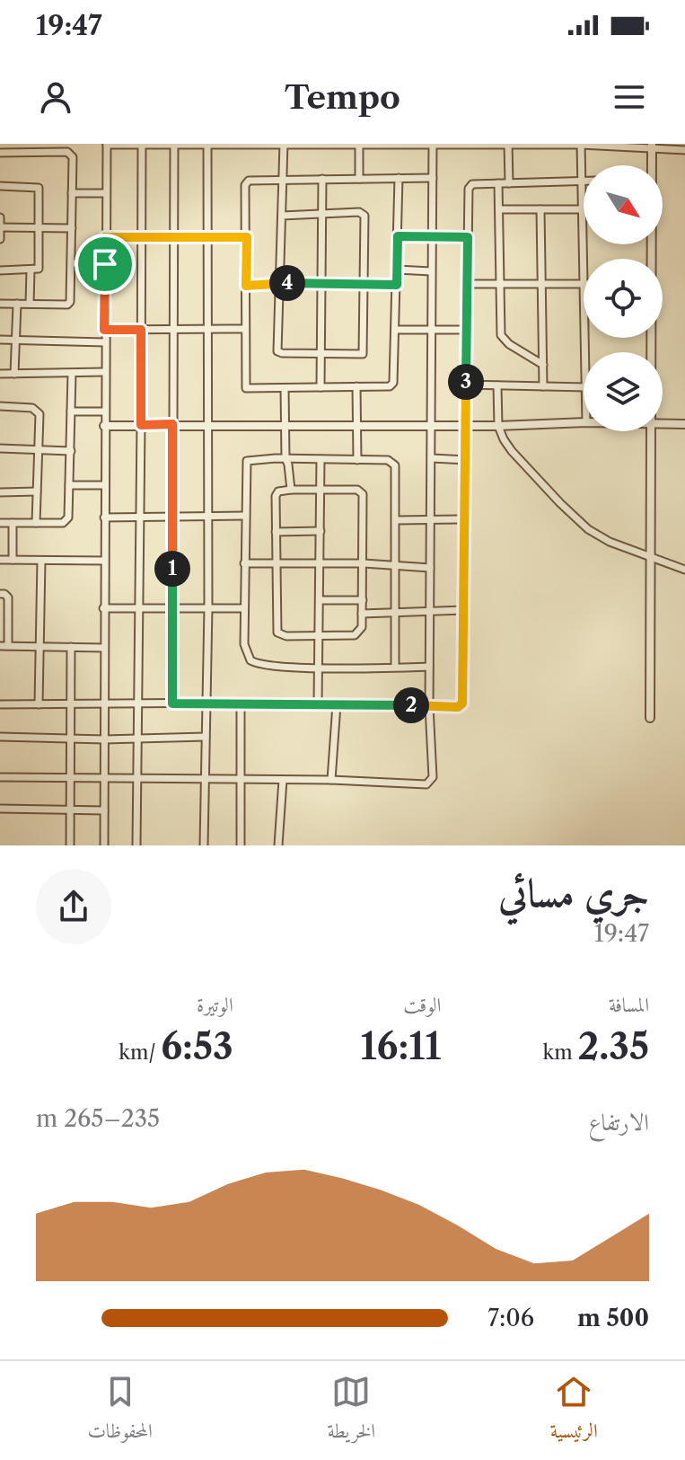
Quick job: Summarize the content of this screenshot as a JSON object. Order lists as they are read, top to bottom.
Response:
{
  "north": "bottom right",
  "page": {
    "status": "19:47",
    "header": "Tempo",
    "pins": [
      "4",
      "3",
      "1",
      "2"
    ],
    "heading": ["جري مسائي", "19:47"],
    "stats": [
      ["المسافة", "2.35 km"],
      ["الوقت", "16:11"],
      ["الوتيرة", "6:53 /km"]
    ],
    "chart": ["الارتفاع", "235–265 m"],
    "list": [
      {
        "name": "500 m",
        "note": "7:06"
      }
    ],
    "tabs": ["الرئيسية", "الخريطة", "المحفوظات"]
  }
}
